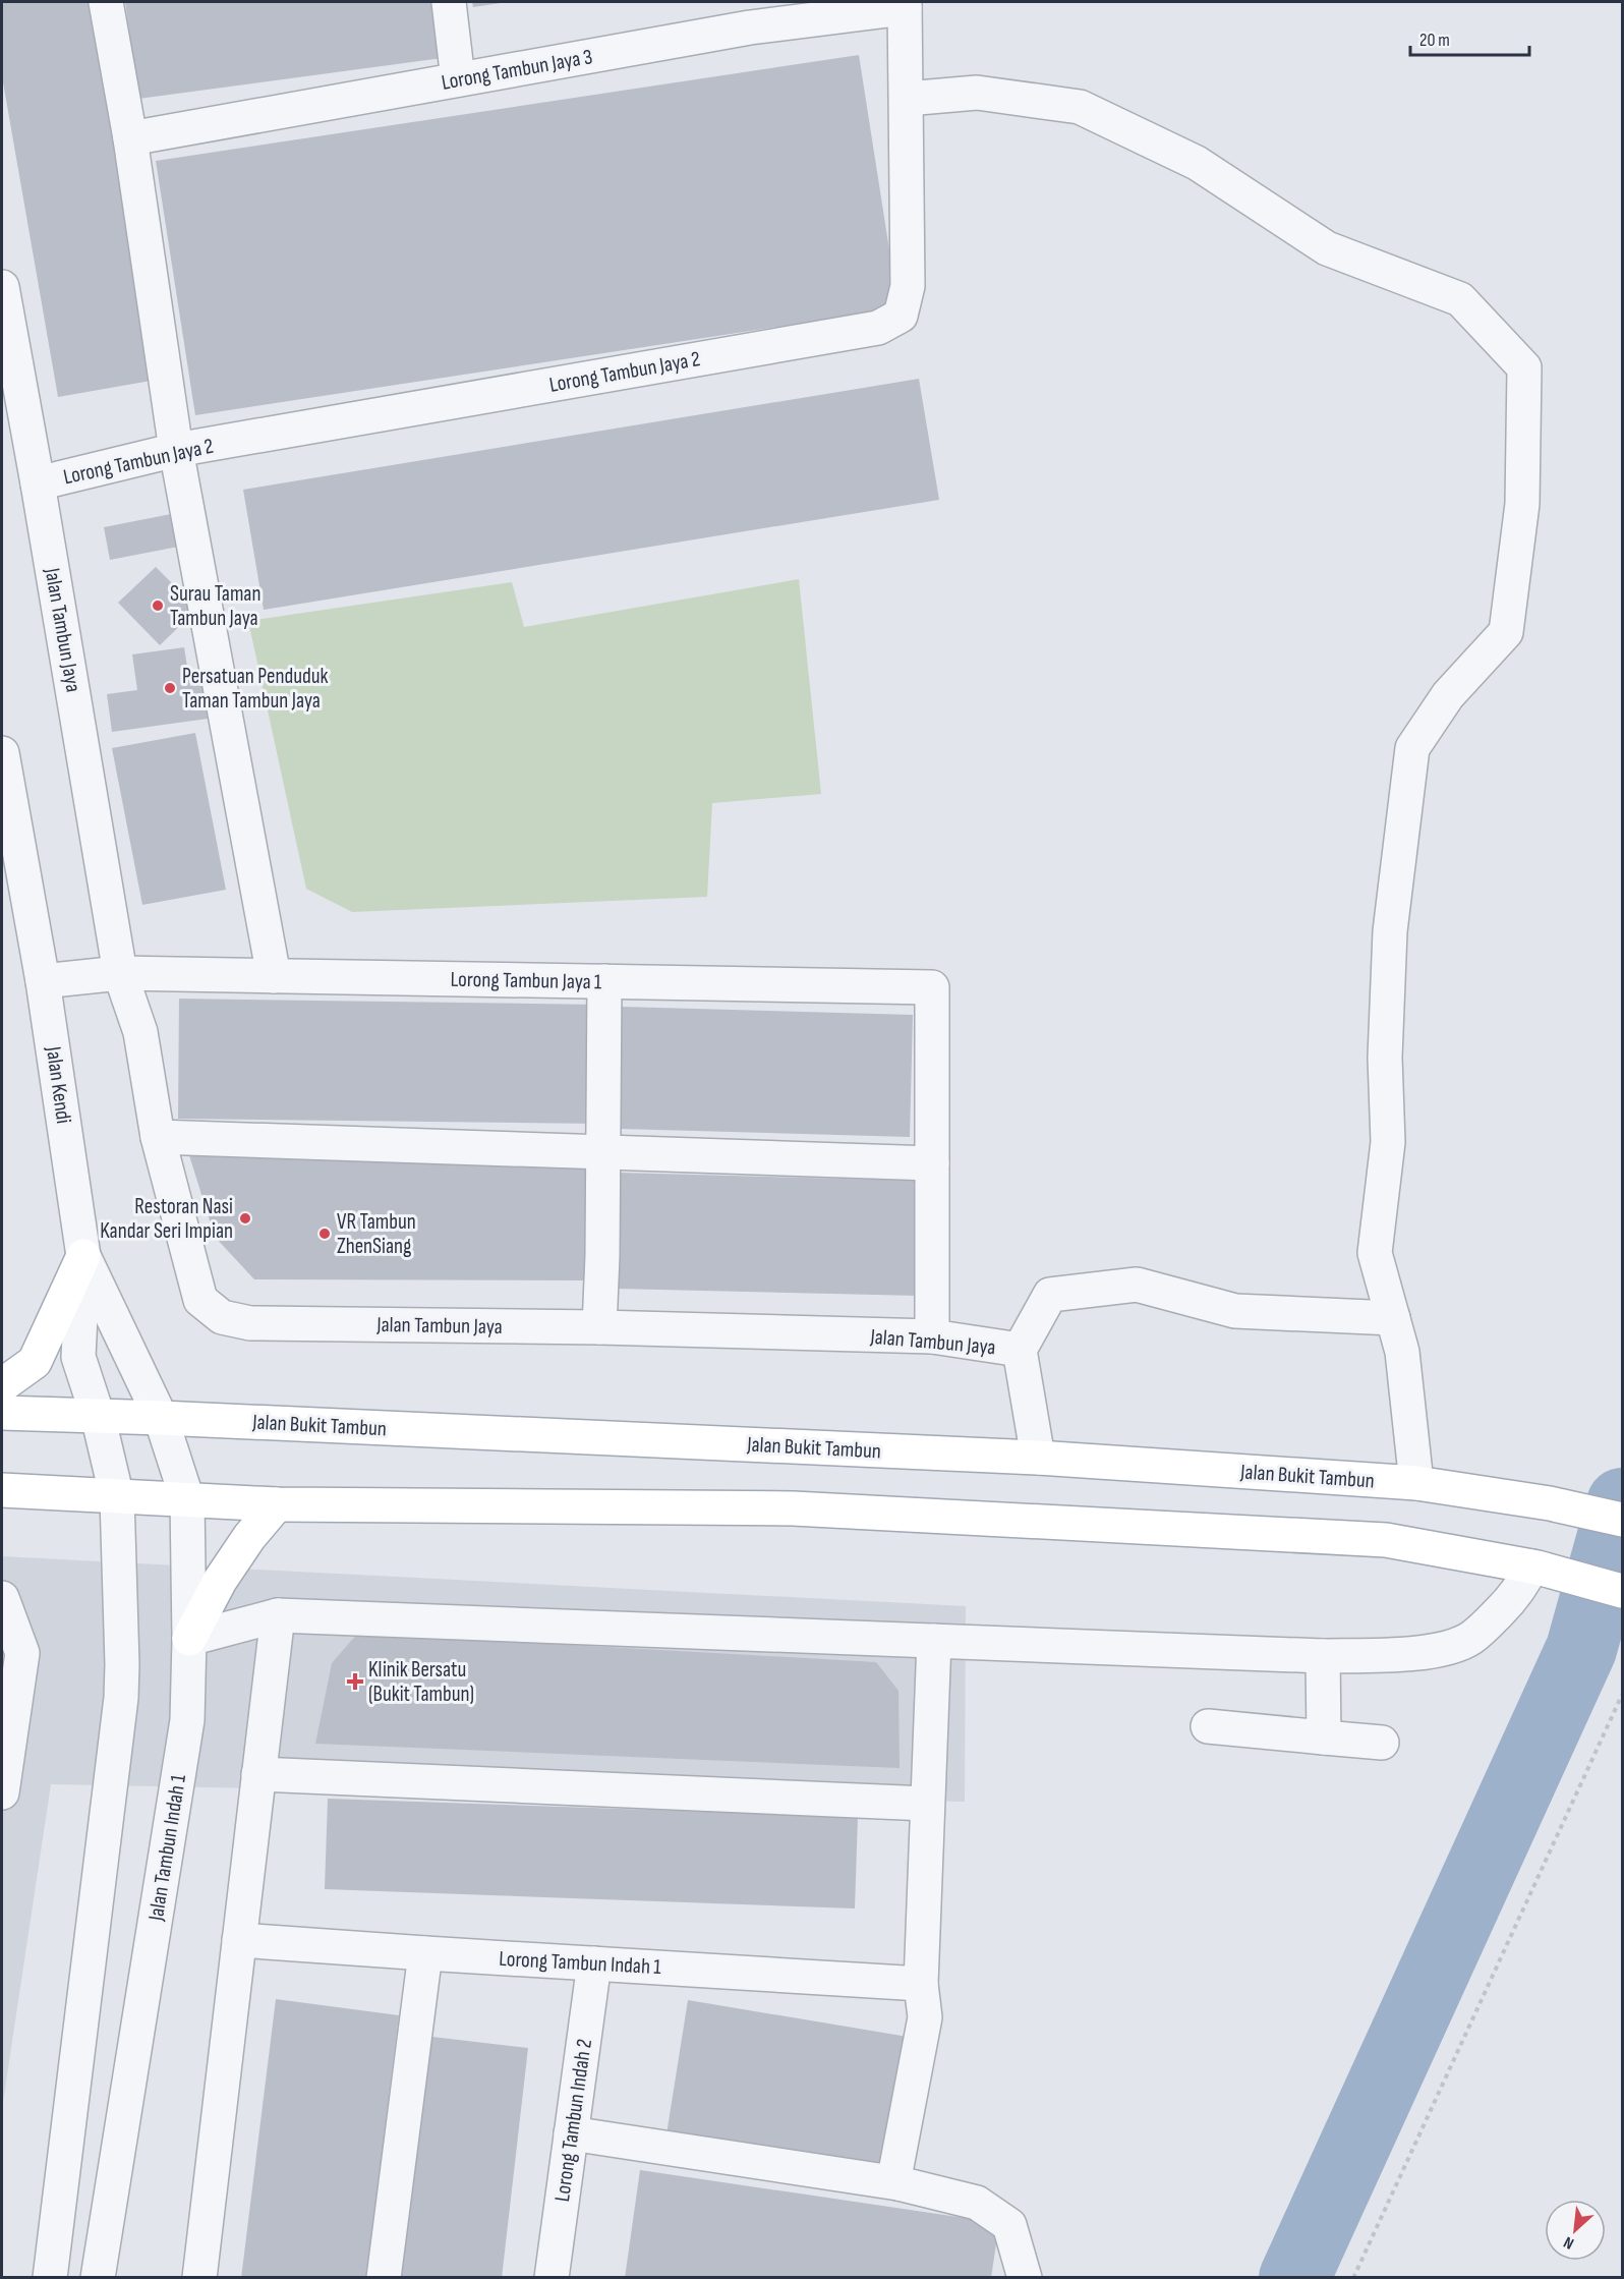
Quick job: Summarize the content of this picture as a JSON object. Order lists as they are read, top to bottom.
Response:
{
  "streets": {
    "main road": ["Jalan Bukit Tambun"],
    "street": [
      "Lorong Tambun Jaya 3",
      "Lorong Tambun Jaya 2",
      "Jalan Tambun Jaya",
      "Lorong Tambun Jaya 1",
      "Jalan Kendi",
      "Jalan Tambun Indah 1",
      "Lorong Tambun Indah 1",
      "Lorong Tambun Indah 2"
    ]
  },
  "crossings": [
    ["Lorong Tambun Jaya 3", "Lorong Tambun Jaya 2"],
    ["Lorong Tambun Jaya 2", "Jalan Tambun Jaya"],
    ["Jalan Tambun Jaya", "Lorong Tambun Jaya 1"],
    ["Jalan Kendi", "Jalan Bukit Tambun"],
    ["Jalan Kendi", "Jalan Tambun Indah 1"],
    ["Jalan Bukit Tambun", "Jalan Tambun Indah 1"],
    ["Lorong Tambun Indah 1", "Lorong Tambun Indah 2"]
  ],
  "places": {
    "other": [
      "Surau Taman Tambun Jaya",
      "Persatuan Penduduk Taman Tambun Jaya",
      "Restoran Nasi Kandar Seri Impian",
      "VR Tambun ZhenSiang"
    ],
    "health": ["Klinik Bersatu (Bukit Tambun)"]
  },
  "scale_bar": "20 m",
  "north": "bottom left"
}
